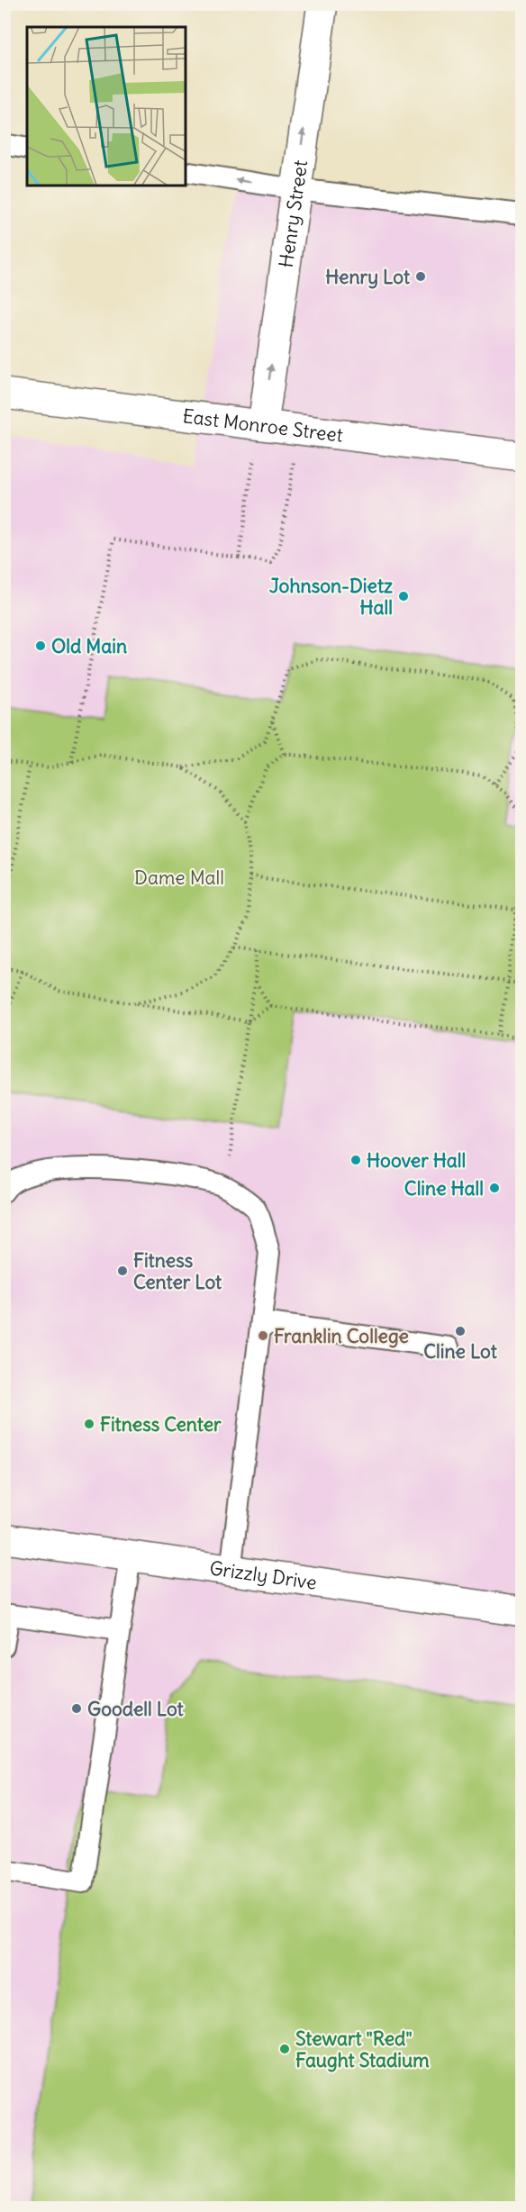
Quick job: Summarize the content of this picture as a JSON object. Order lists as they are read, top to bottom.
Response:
{
  "streets": {
    "street": ["Henry Street", "East Monroe Street", "Grizzly Drive"]
  },
  "crossings": [
    ["Henry Street", "East Monroe Street"]
  ],
  "one_way": ["Henry Street"],
  "parks": ["Dame Mall"],
  "places": [
    "Henry Lot",
    "Johnson-Dietz Hall",
    "Old Main",
    "Hoover Hall",
    "Cline Hall",
    "Fitness Center Lot",
    "Cline Lot",
    "Franklin College",
    "Fitness Center",
    "Goodell Lot",
    "Stewart \"Red\" Faught Stadium"
  ]
}
